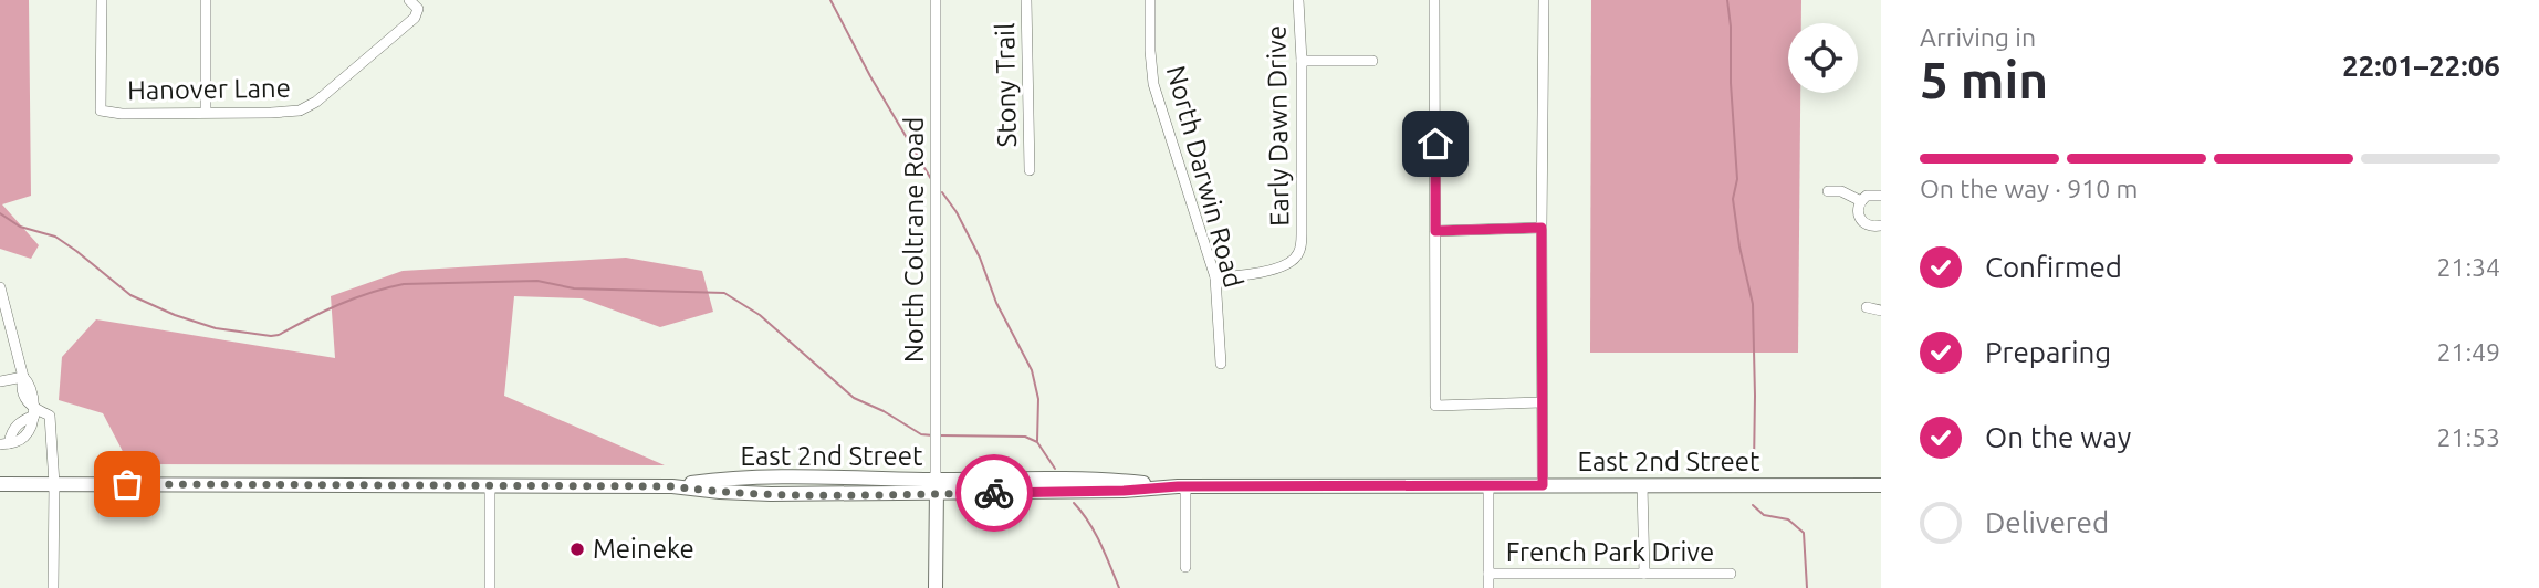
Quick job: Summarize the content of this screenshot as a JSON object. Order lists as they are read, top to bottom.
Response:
{
  "streets": {
    "main road": ["East 2nd Street"],
    "street": [
      "Stony Trail",
      "Hanover Lane",
      "Early Dawn Drive",
      "North Darwin Road",
      "North Coltrane Road",
      "French Park Drive"
    ]
  },
  "crossings": [
    ["Early Dawn Drive", "North Darwin Road"],
    ["North Coltrane Road", "East 2nd Street"]
  ],
  "places": ["Meineke"],
  "page": {
    "heading": ["5 min", "Arriving in", "22:01–22:06"],
    "bar": "On the way · 910 m",
    "list": [
      ["Confirmed", "21:34"],
      ["Preparing", "21:49"],
      ["On the way", "21:53"],
      "Delivered"
    ]
  }
}
